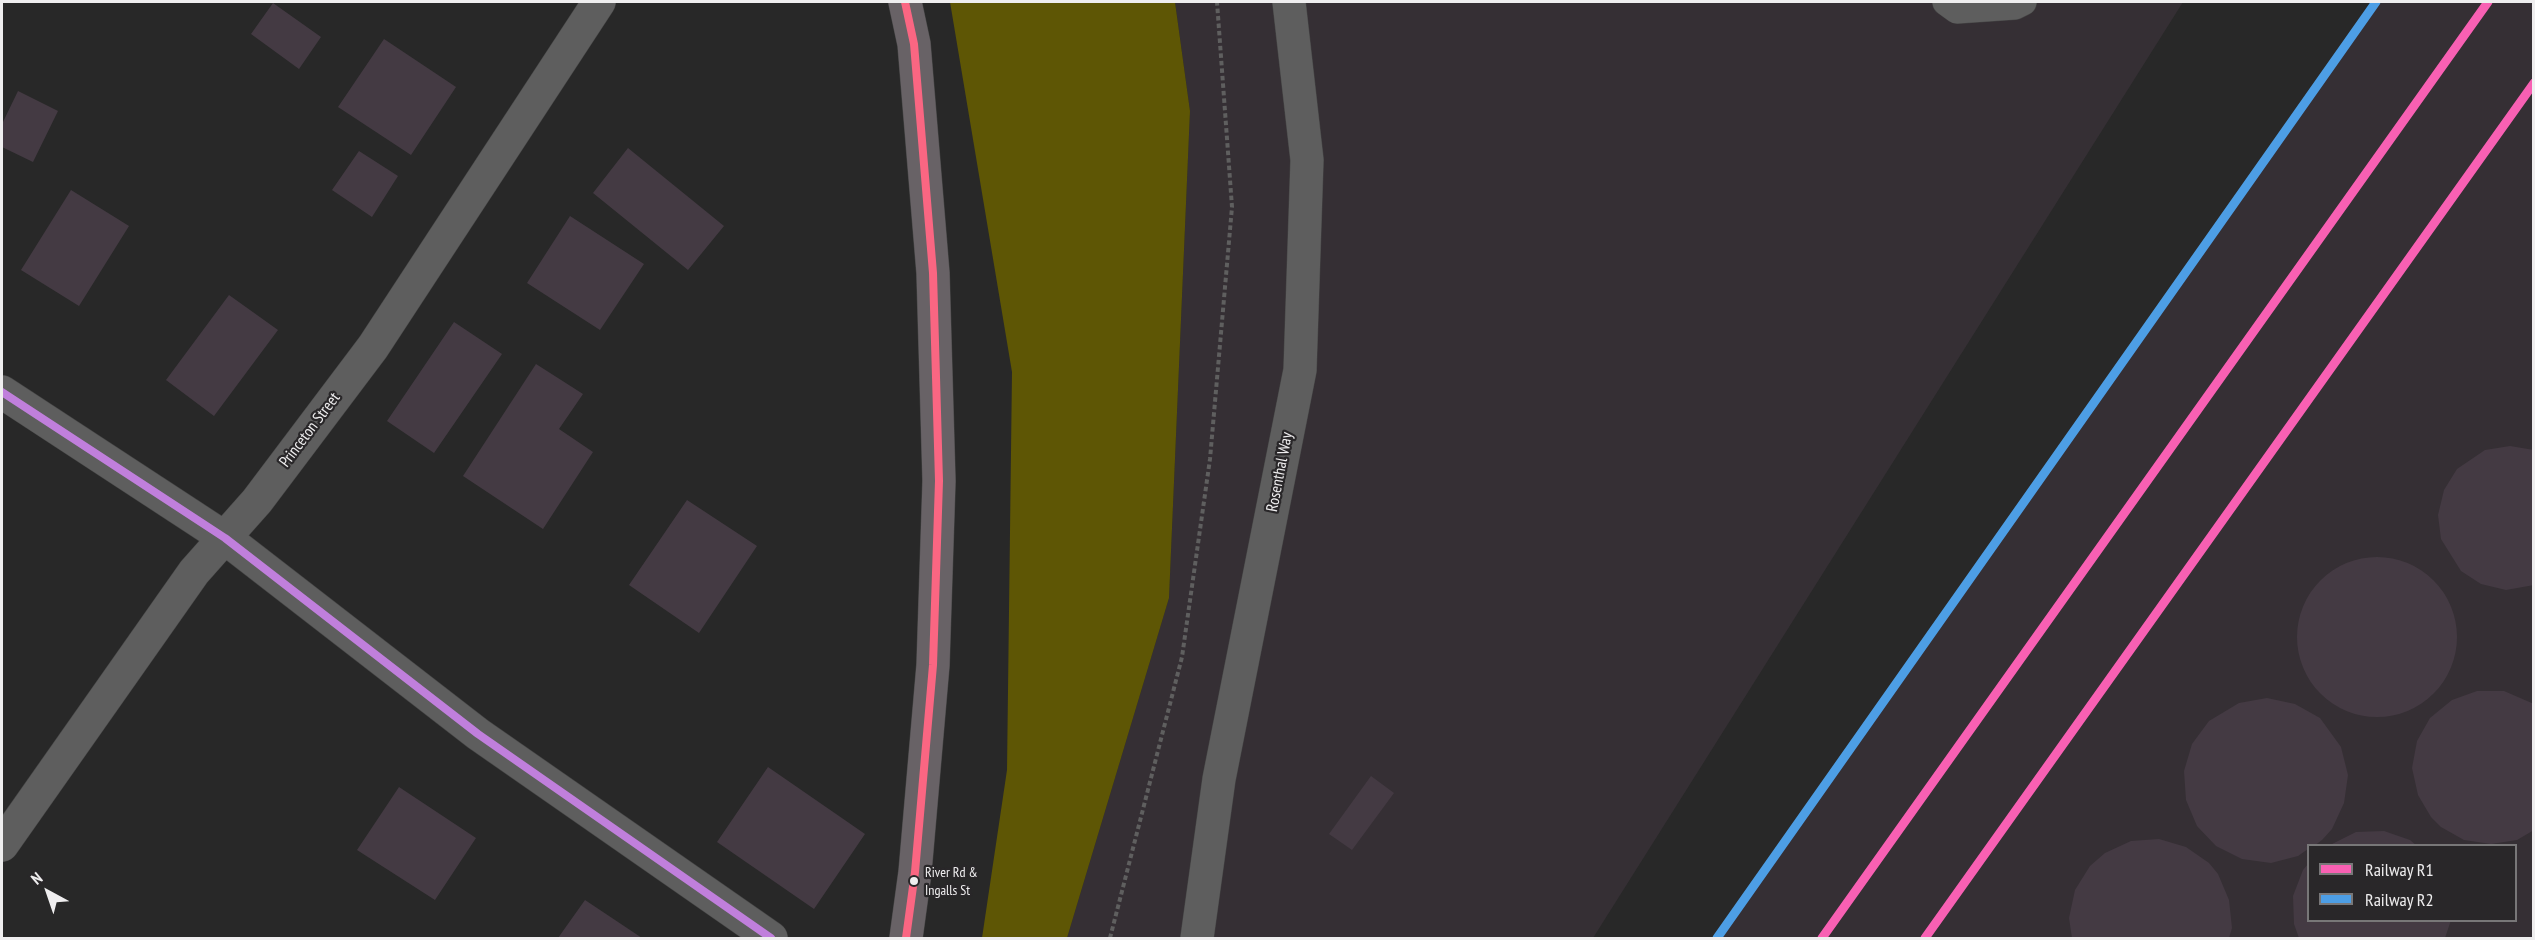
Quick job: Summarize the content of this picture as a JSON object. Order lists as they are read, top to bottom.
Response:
{
  "streets": {
    "street": ["Princeton Street", "Rosenthal Way"]
  },
  "places": ["River Rd & Ingalls St"],
  "lines": ["rail line R1", "rail line R2"],
  "legend": ["Railway R1", "Railway R2"],
  "north": "top left"
}
